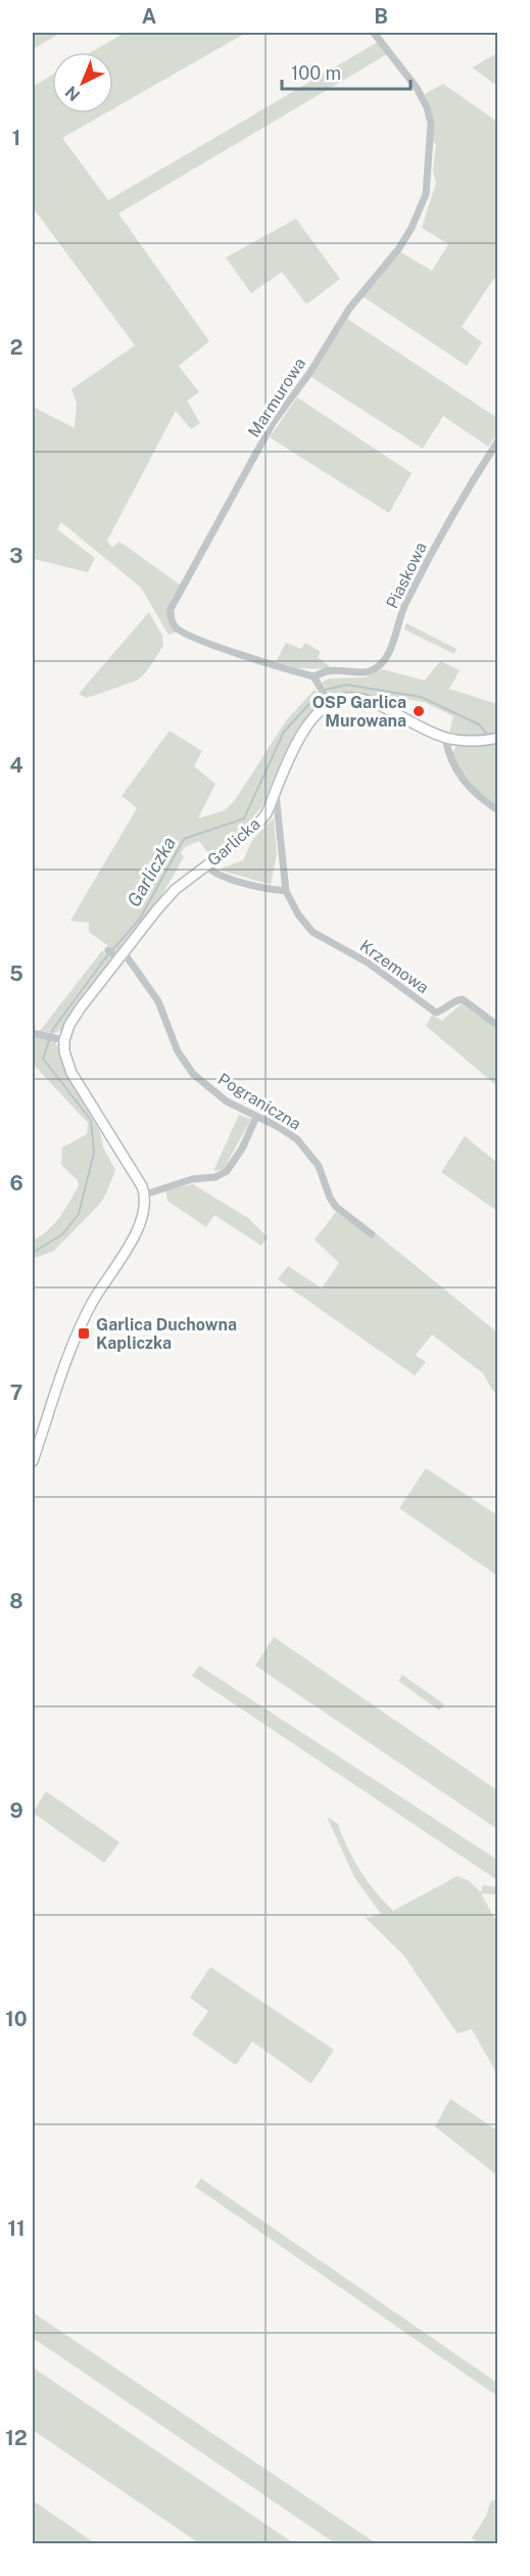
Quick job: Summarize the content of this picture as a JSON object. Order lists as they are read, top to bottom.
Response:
{
  "streets": {
    "street": [
      "Marmurowa",
      "Piaskowa",
      "Garlicka",
      "Krzemowa",
      "Pograniczna"
    ]
  },
  "crossings": [
    ["Marmurowa", "Piaskowa"],
    ["Garlicka", "Krzemowa"],
    ["Garlicka", "Pograniczna"]
  ],
  "water": ["Garliczka"],
  "places": {
    "other": ["OSP Garlica Murowana"],
    "transit": ["Garlica Duchowna Kapliczka"]
  },
  "scale_bar": "100 m",
  "north": "bottom left",
  "grid": {
    "columns": ["A", "B"],
    "rows": [
      "1",
      "2",
      "3",
      "4",
      "5",
      "6",
      "7",
      "8",
      "9",
      "10",
      "11",
      "12"
    ]
  }
}
